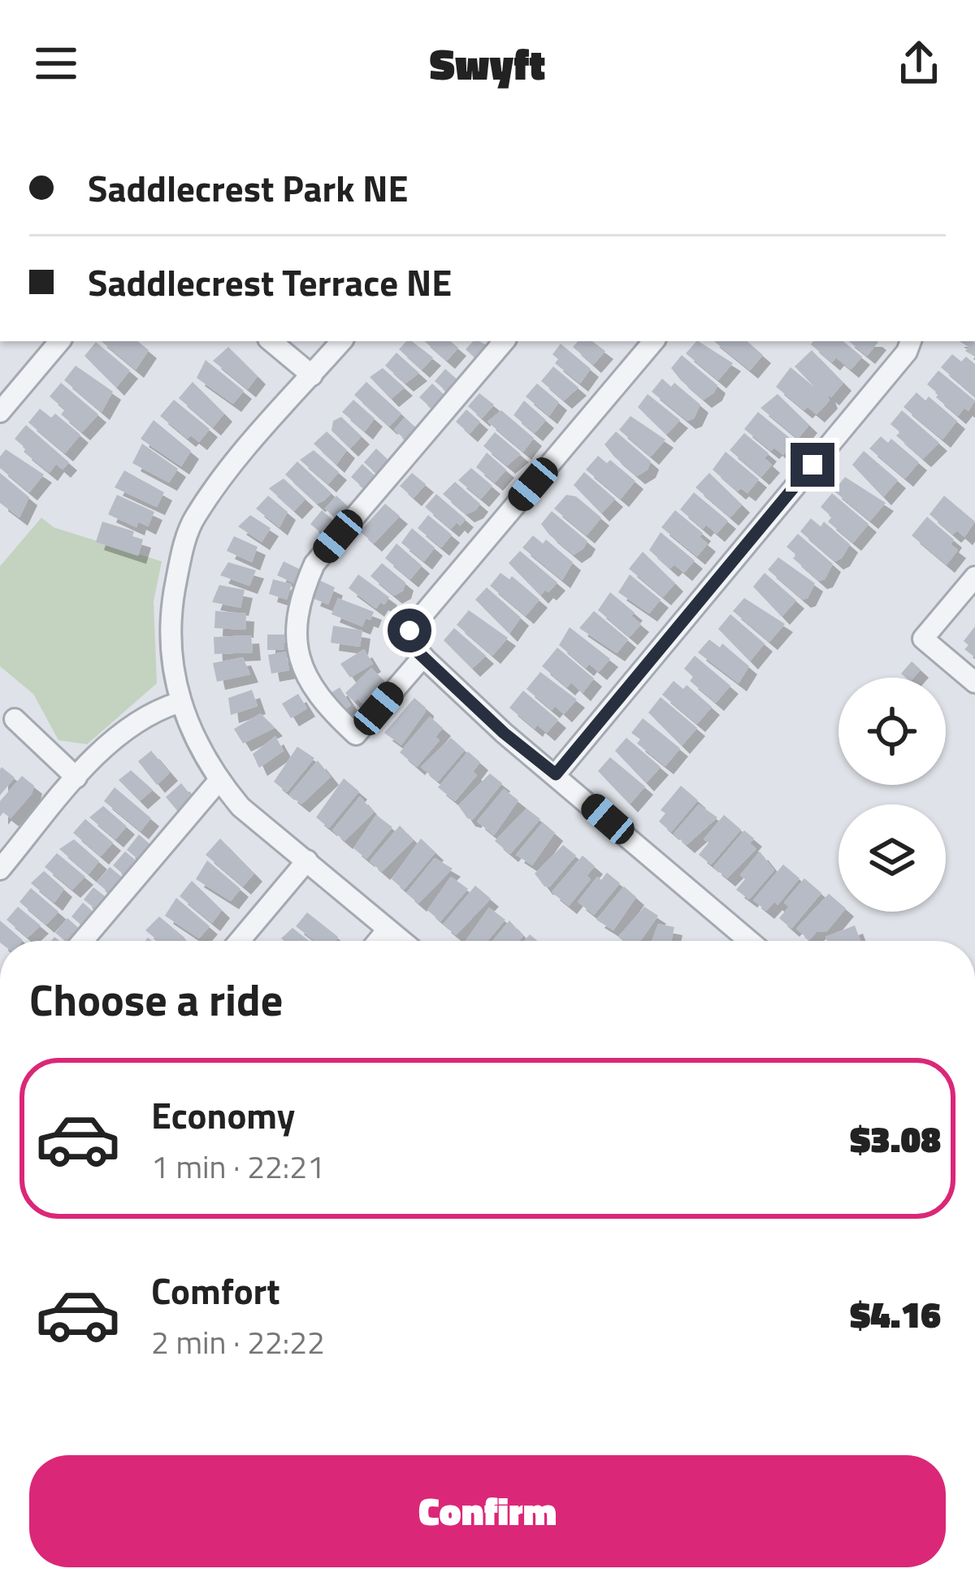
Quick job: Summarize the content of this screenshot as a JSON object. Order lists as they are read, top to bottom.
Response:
{
  "page": {
    "header": "Swyft",
    "banner": ["Saddlecrest Park NE", "Saddlecrest Terrace NE"],
    "heading": "Choose a ride",
    "list": [
      {
        "name": "Economy",
        "note": "1 min · 22:21",
        "value": "$3.08"
      },
      {
        "name": "Comfort",
        "note": "2 min · 22:22",
        "value": "$4.16"
      }
    ],
    "buttons": "Confirm"
  }
}
